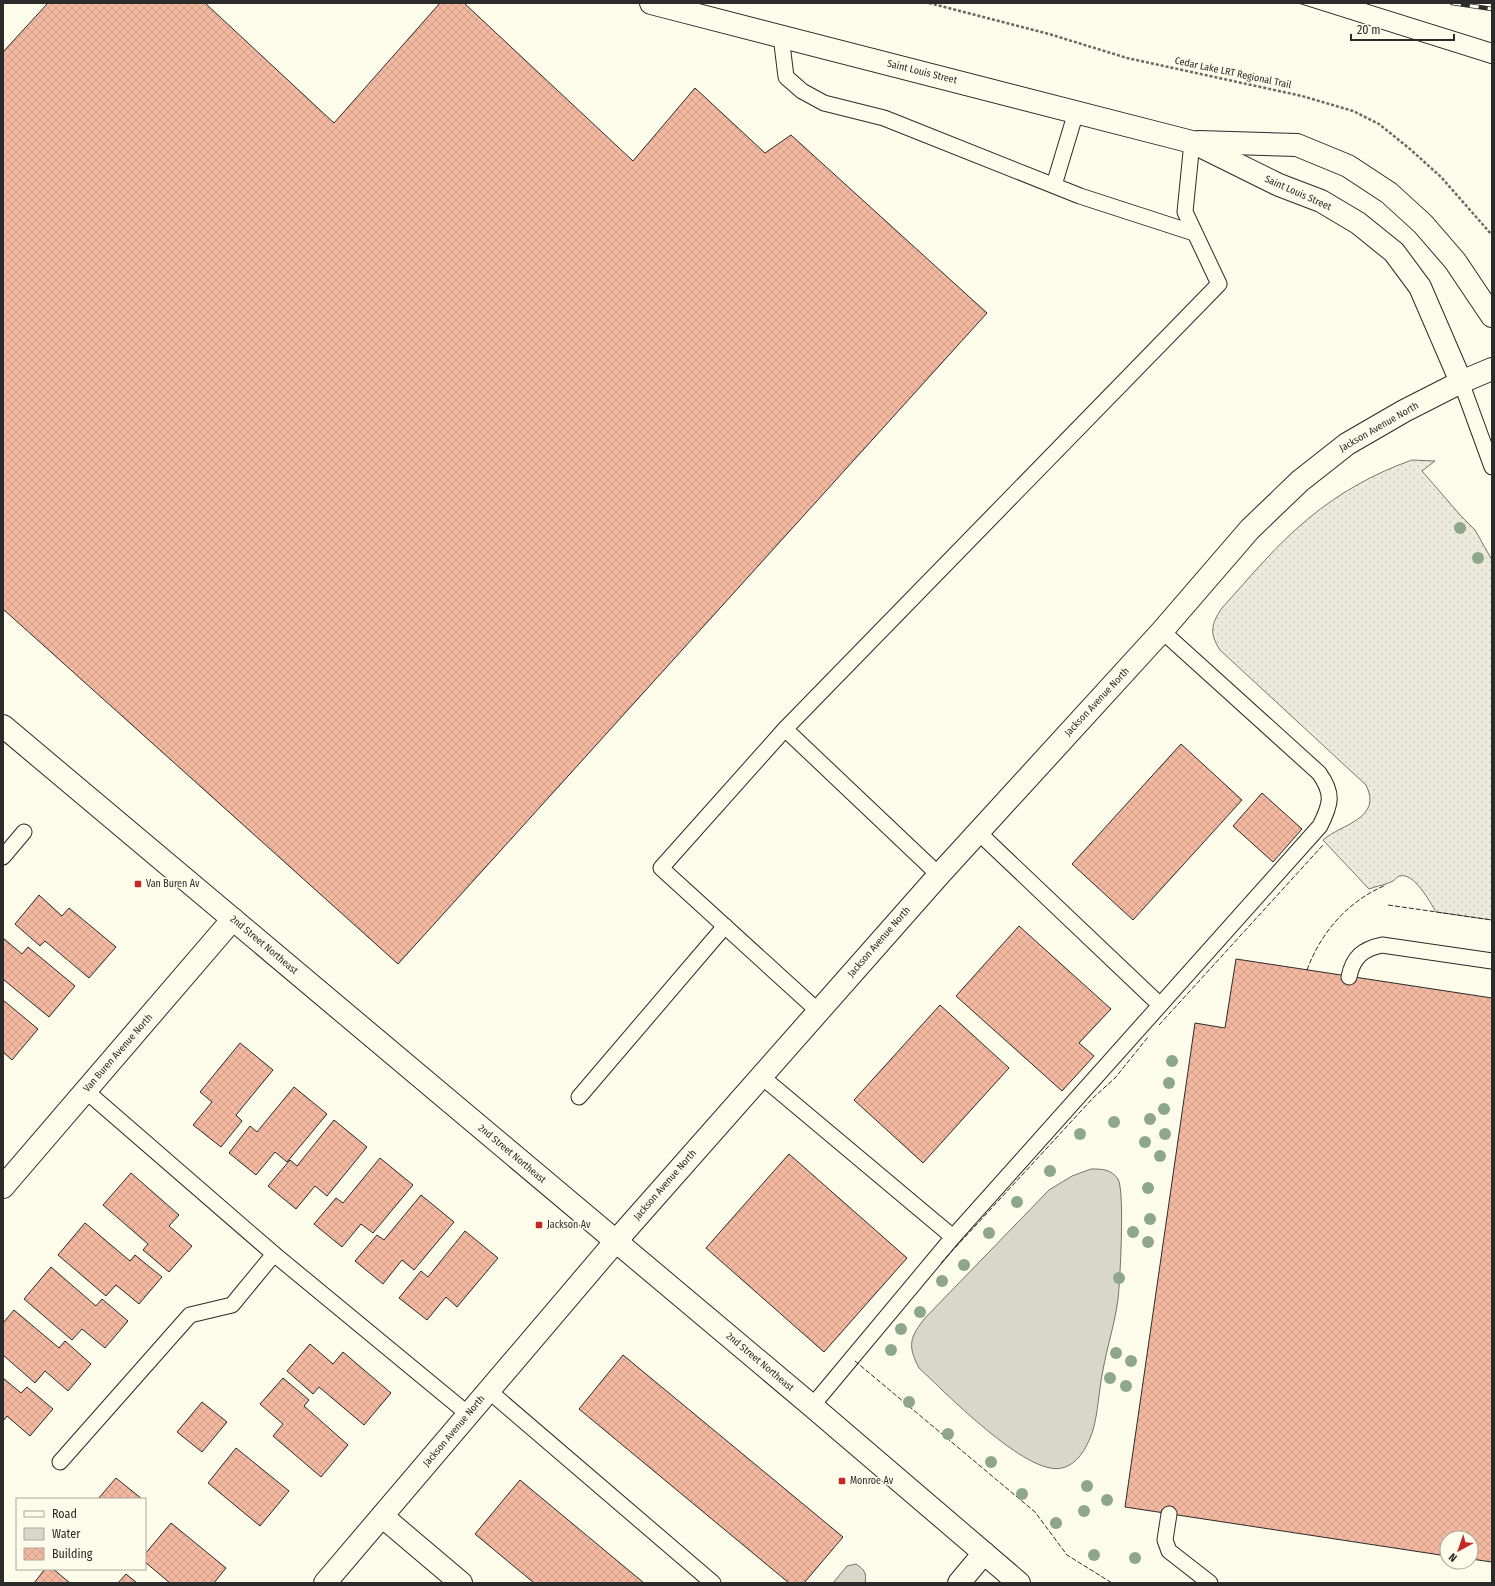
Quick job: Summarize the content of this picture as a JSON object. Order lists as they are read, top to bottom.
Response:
{
  "streets": {
    "street": [
      "Saint Louis Street",
      "Jackson Avenue North",
      "2nd Street Northeast",
      "Van Buren Avenue North"
    ],
    "path": ["Cedar Lake LRT Regional Trail"]
  },
  "crossings": [
    ["Saint Louis Street", "Jackson Avenue North"],
    ["Jackson Avenue North", "2nd Street Northeast"],
    ["2nd Street Northeast", "Van Buren Avenue North"]
  ],
  "places": {
    "transit": ["Van Buren Av", "Jackson Av", "Monroe Av"]
  },
  "legend": ["Road", "Water", "Building"],
  "scale_bar": "20 m",
  "north": "bottom left"
}
